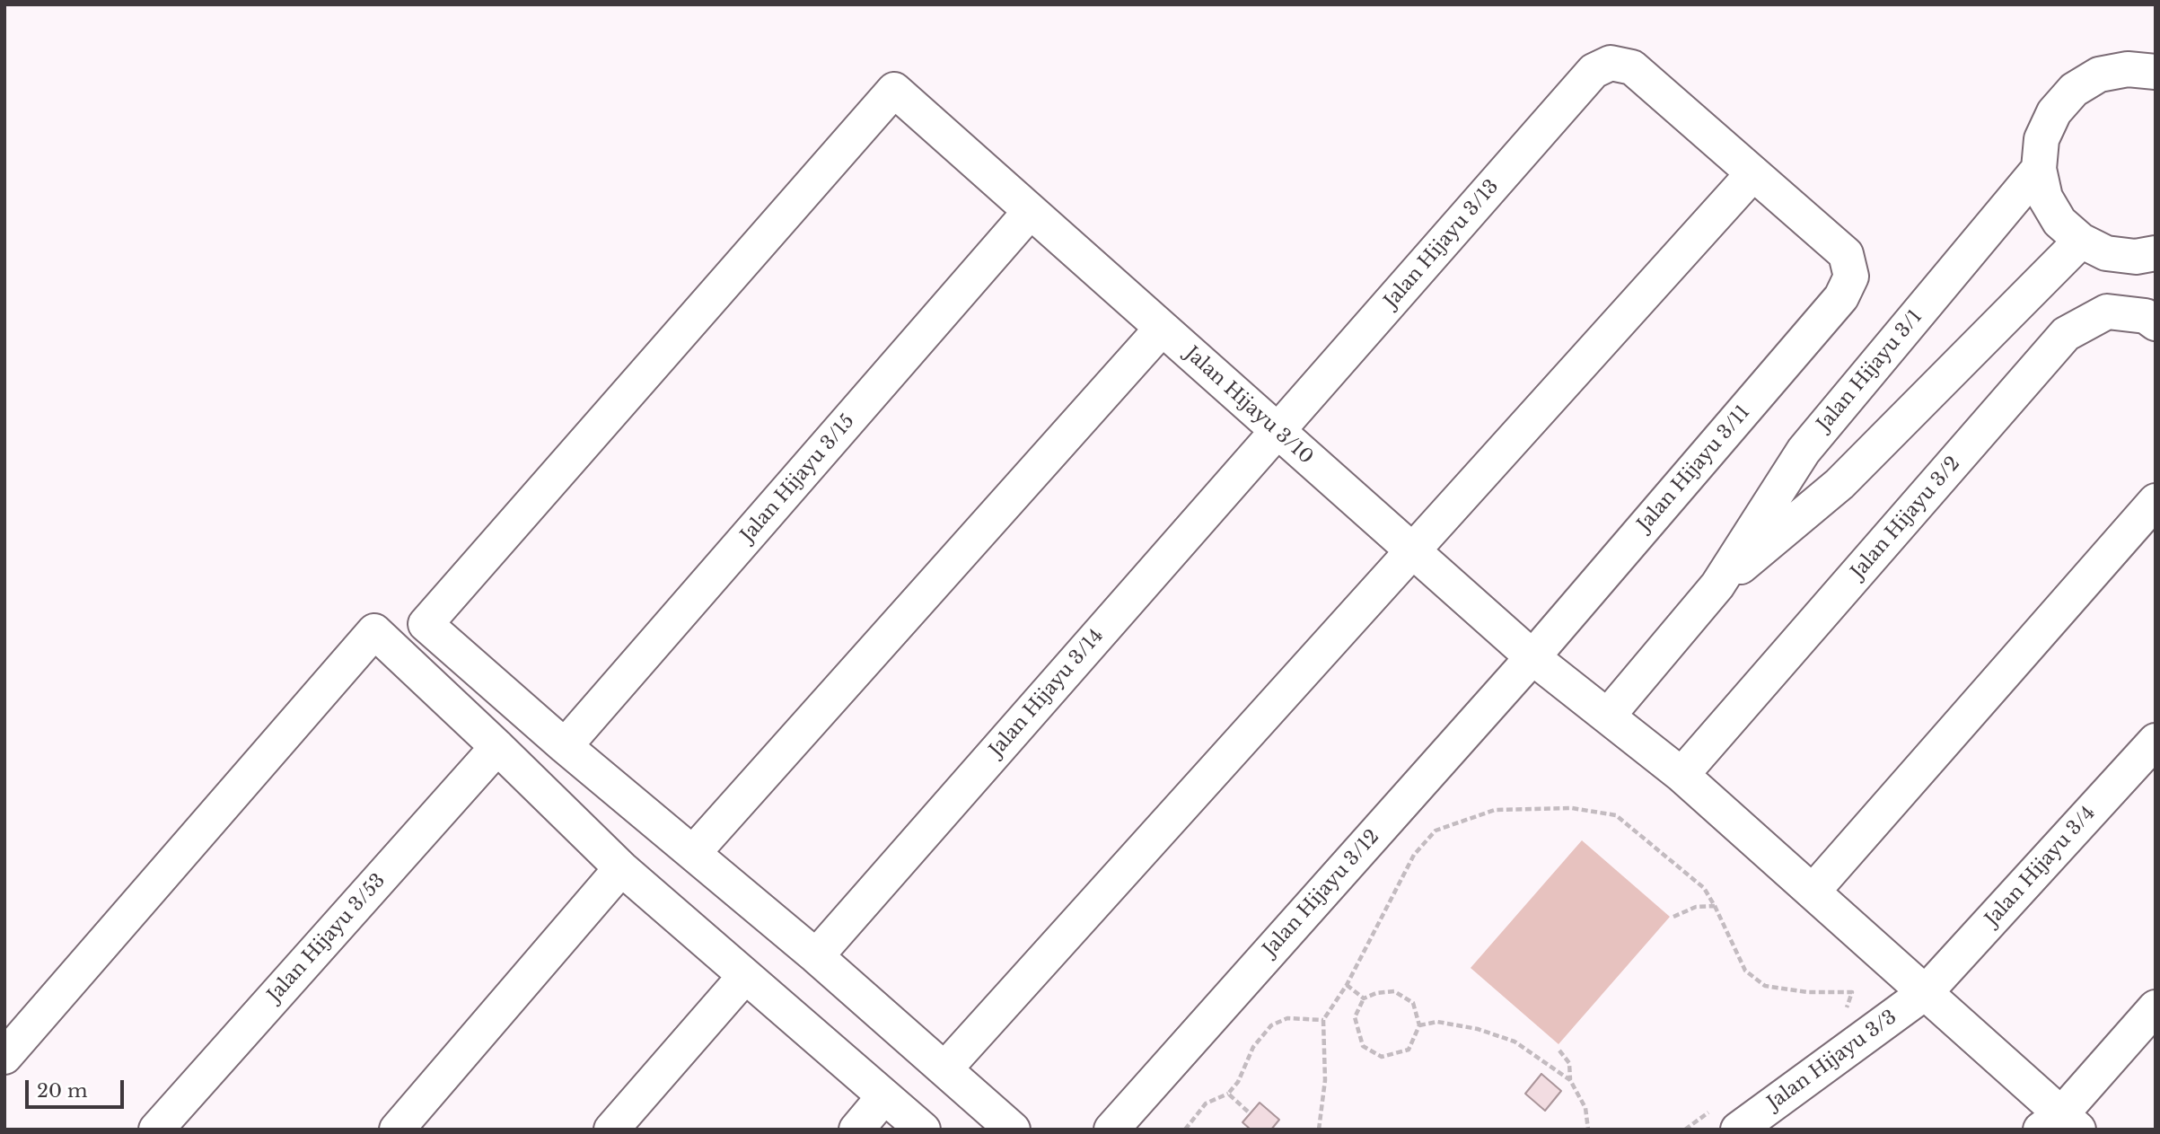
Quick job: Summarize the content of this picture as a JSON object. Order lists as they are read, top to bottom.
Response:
{
  "streets": {
    "street": [
      "Jalan Hijayu 3/13",
      "Jalan Hijayu 3/1",
      "Jalan Hijayu 3/10",
      "Jalan Hijayu 3/11",
      "Jalan Hijayu 3/15",
      "Jalan Hijayu 3/2",
      "Jalan Hijayu 3/14",
      "Jalan Hijayu 3/4",
      "Jalan Hijayu 3/12",
      "Jalan Hijayu 3/53",
      "Jalan Hijayu 3/3"
    ]
  },
  "crossings": [
    ["Jalan Hijayu 3/13", "Jalan Hijayu 3/10"],
    ["Jalan Hijayu 3/13", "Jalan Hijayu 3/11"],
    ["Jalan Hijayu 3/13", "Jalan Hijayu 3/14"],
    ["Jalan Hijayu 3/1", "Jalan Hijayu 3/10"],
    ["Jalan Hijayu 3/10", "Jalan Hijayu 3/11"],
    ["Jalan Hijayu 3/10", "Jalan Hijayu 3/15"],
    ["Jalan Hijayu 3/10", "Jalan Hijayu 3/2"],
    ["Jalan Hijayu 3/10", "Jalan Hijayu 3/14"],
    ["Jalan Hijayu 3/10", "Jalan Hijayu 3/4"],
    ["Jalan Hijayu 3/10", "Jalan Hijayu 3/12"],
    ["Jalan Hijayu 3/10", "Jalan Hijayu 3/3"],
    ["Jalan Hijayu 3/11", "Jalan Hijayu 3/12"],
    ["Jalan Hijayu 3/4", "Jalan Hijayu 3/3"]
  ],
  "scale_bar": "20 m"
}
